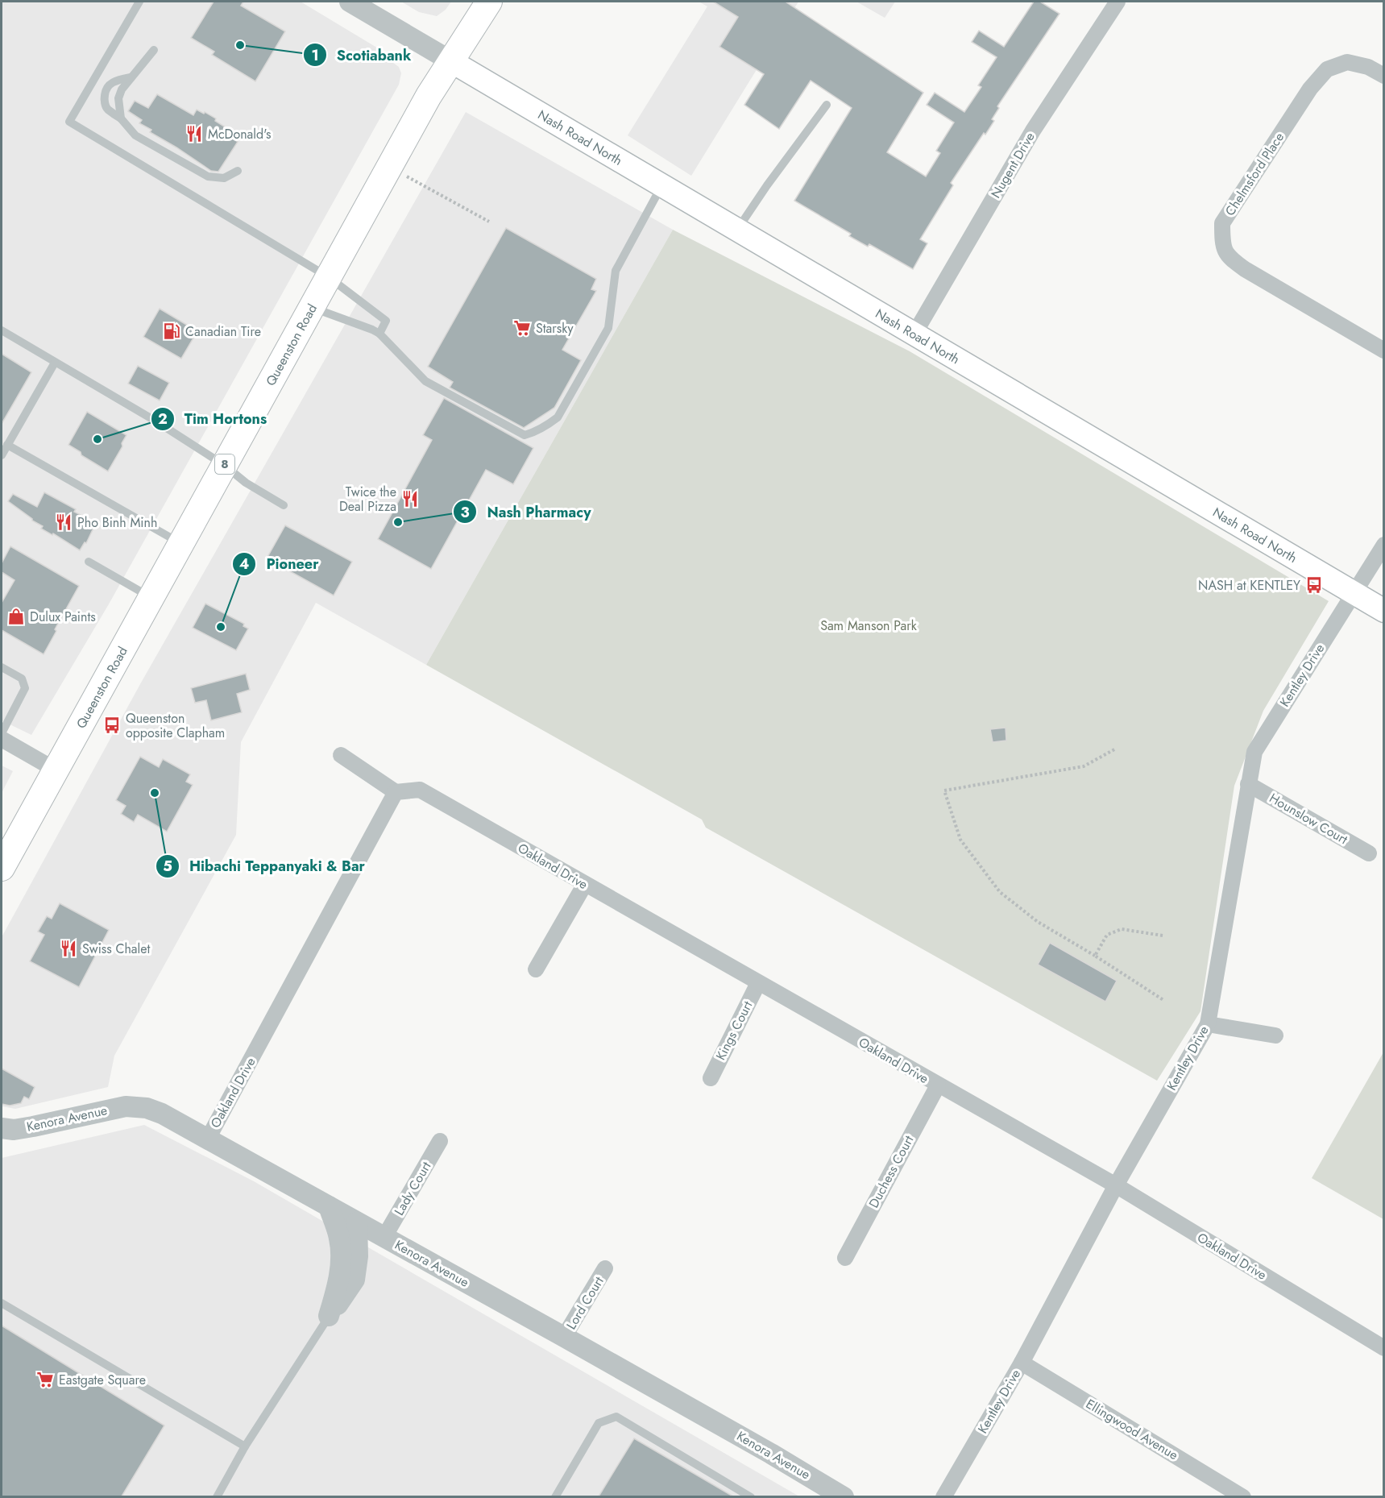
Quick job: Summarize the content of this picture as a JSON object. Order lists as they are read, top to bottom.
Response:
{
  "streets": {
    "main road": ["Nash Road North", "Queenston Road", "8"],
    "street": [
      "Nugent Drive",
      "Chelmsford Place",
      "Kentley Drive",
      "Hounslow Court",
      "Oakland Drive",
      "Kings Court",
      "Kenora Avenue",
      "Duchess Court",
      "Lady Court",
      "Lord Court",
      "Ellingwood Avenue"
    ]
  },
  "crossings": [
    ["Nash Road North", "Nugent Drive"],
    ["Nash Road North", "Queenston Road"],
    ["Nash Road North", "Kentley Drive"],
    ["Kentley Drive", "Hounslow Court"],
    ["Kentley Drive", "Oakland Drive"],
    ["Kentley Drive", "Ellingwood Avenue"],
    ["Oakland Drive", "Kings Court"],
    ["Oakland Drive", "Kenora Avenue"],
    ["Oakland Drive", "Duchess Court"],
    ["Kenora Avenue", "Lady Court"],
    ["Kenora Avenue", "Lord Court"]
  ],
  "parks": ["Sam Manson Park"],
  "places": {
    "other": [
      "Scotiabank",
      "Tim Hortons",
      "Nash Pharmacy",
      "Pioneer",
      "Hibachi Teppanyaki & Bar"
    ],
    "restaurant": [
      "McDonald's",
      "Twice the Deal Pizza",
      "Pho Binh Minh",
      "Swiss Chalet"
    ],
    "supermarket": ["Starsky", "Eastgate Square"],
    "fuel station": ["Canadian Tire"],
    "bus stop": ["NASH at KENTLEY", "Queenston opposite Clapham"],
    "shop": ["Dulux Paints"]
  }
}
